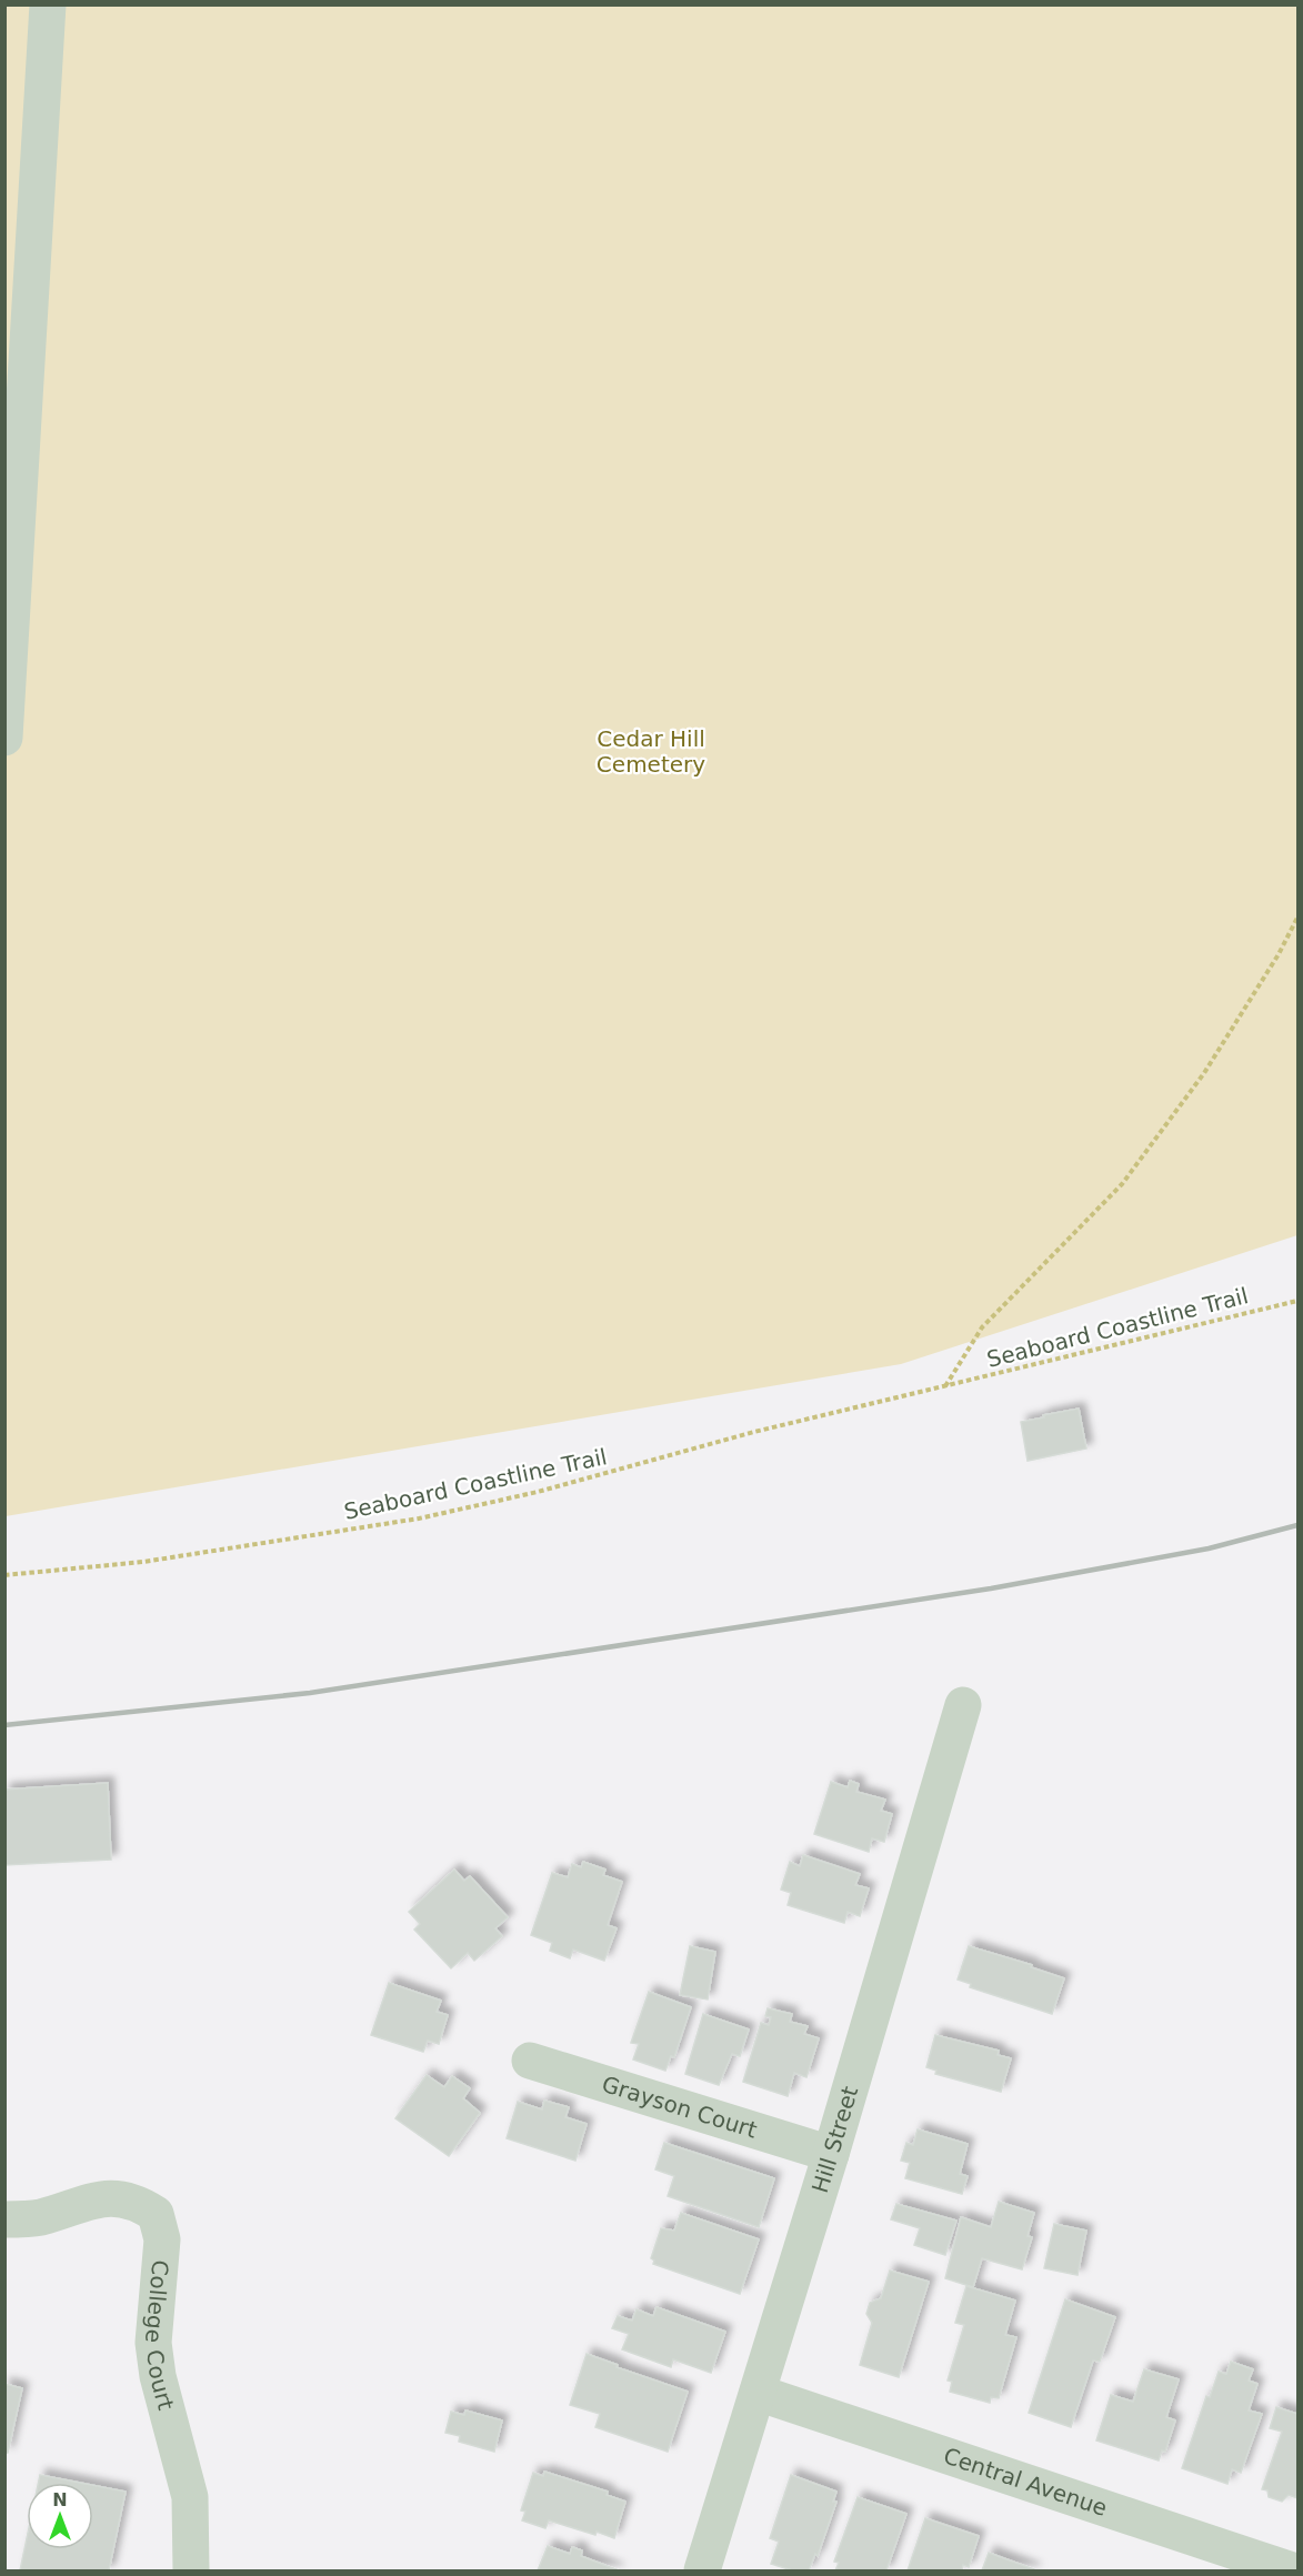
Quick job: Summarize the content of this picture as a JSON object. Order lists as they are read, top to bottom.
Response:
{
  "streets": {
    "street": [
      "Grayson Court",
      "Hill Street",
      "College Court",
      "Central Avenue"
    ],
    "path": ["Seaboard Coastline Trail"]
  },
  "crossings": [
    ["Grayson Court", "Hill Street"],
    ["Hill Street", "Central Avenue"]
  ],
  "parks": ["Cedar Hill Cemetery"],
  "north": "top"
}
